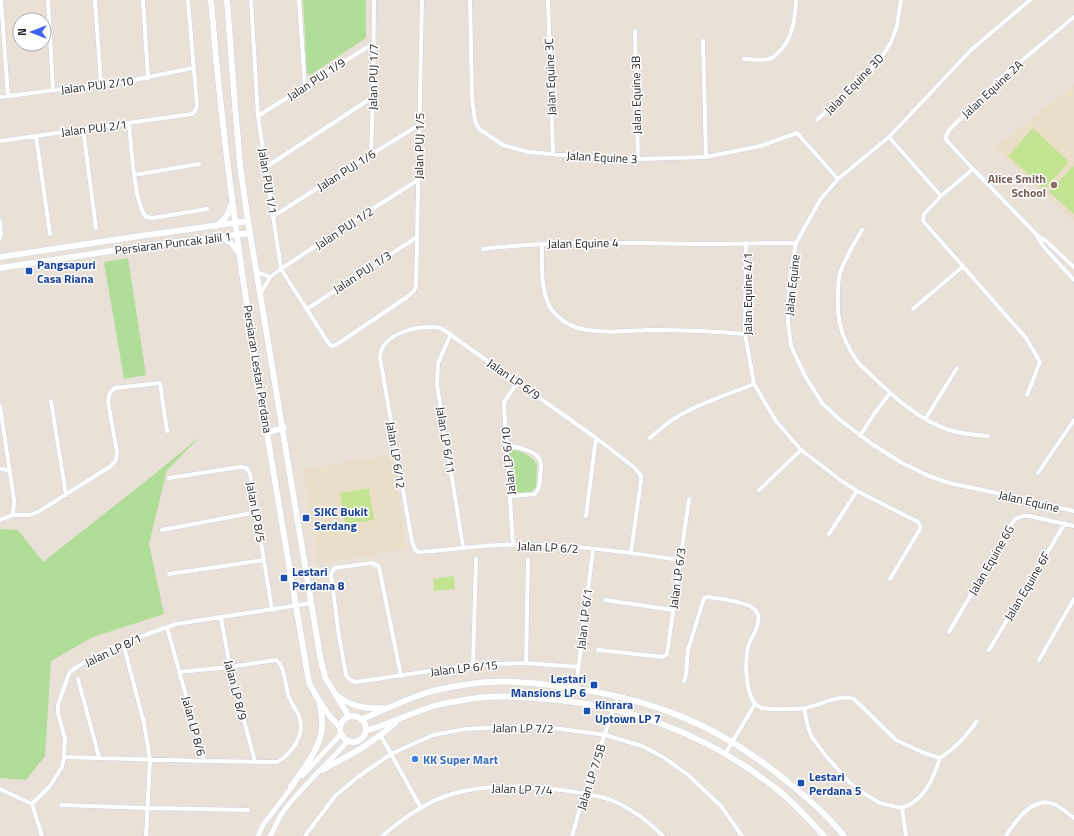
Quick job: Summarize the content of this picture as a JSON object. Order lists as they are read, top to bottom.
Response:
{
  "streets": {
    "main road": ["Persiaran Puncak Jalil 1", "Persiaran Lestari Perdana"],
    "street": [
      "Jalan PUJ 1/7",
      "Jalan Equine 3C",
      "Jalan PUJ 1/9",
      "Jalan Equine 3D",
      "Jalan PUJ 2/10",
      "Jalan Equine 2A",
      "Jalan Equine 3B",
      "Jalan PUJ 2/1",
      "Jalan PUJ 1/5",
      "Jalan Equine 3",
      "Jalan PUJ 1/6",
      "Jalan PUJ 1/1",
      "Jalan PUJ 1/2",
      "Jalan Equine 4",
      "Jalan PUJ 1/3",
      "Jalan Equine",
      "Jalan Equine 4/1",
      "Jalan LP 6/9",
      "Jalan LP 6/11",
      "Jalan LP 6/12",
      "Jalan LP 6/10",
      "Jalan LP 8/5",
      "Jalan LP 6/2",
      "Jalan Equine 6G",
      "Jalan LP 6/3",
      "Jalan Equine 6F",
      "Jalan LP 6/1",
      "Jalan LP 8/1",
      "Jalan LP 6/15",
      "Jalan LP 8/9",
      "Jalan LP 8/6",
      "Jalan LP 7/2",
      "Jalan LP 7/5B",
      "Jalan LP 7/4"
    ]
  },
  "crossings": [
    ["Jalan PUJ 1/7", "Jalan PUJ 1/9"],
    ["Jalan PUJ 1/7", "Jalan PUJ 1/6"],
    ["Jalan Equine 3C", "Jalan Equine 3"],
    ["Jalan PUJ 1/9", "Jalan PUJ 1/1"],
    ["Jalan PUJ 2/10", "Jalan PUJ 2/1"],
    ["Jalan Equine 3B", "Jalan Equine 3"],
    ["Jalan PUJ 1/5", "Jalan PUJ 1/6"],
    ["Jalan PUJ 1/5", "Jalan PUJ 1/1"],
    ["Jalan PUJ 1/5", "Jalan PUJ 1/2"],
    ["Jalan PUJ 1/5", "Jalan PUJ 1/3"],
    ["Jalan Equine 3", "Jalan Equine"],
    ["Jalan PUJ 1/6", "Jalan PUJ 1/1"],
    ["Jalan PUJ 1/1", "Jalan PUJ 1/2"],
    ["Jalan PUJ 1/1", "Jalan PUJ 1/3"],
    ["Jalan PUJ 1/2", "Persiaran Lestari Perdana"],
    ["Persiaran Puncak Jalil 1", "Persiaran Lestari Perdana"],
    ["Jalan Equine 4", "Jalan Equine"],
    ["Jalan Equine 4", "Jalan Equine 4/1"],
    ["Persiaran Lestari Perdana", "Jalan LP 8/1"],
    ["Jalan LP 6/9", "Jalan LP 6/11"],
    ["Jalan LP 6/9", "Jalan LP 6/12"],
    ["Jalan LP 6/9", "Jalan LP 6/10"],
    ["Jalan LP 6/9", "Jalan LP 6/2"],
    ["Jalan LP 6/11", "Jalan LP 6/2"],
    ["Jalan LP 6/12", "Jalan LP 6/2"],
    ["Jalan LP 6/10", "Jalan LP 6/2"],
    ["Jalan LP 8/5", "Jalan LP 8/1"],
    ["Jalan LP 6/2", "Jalan LP 6/3"],
    ["Jalan LP 6/2", "Jalan LP 6/1"],
    ["Jalan Equine 6G", "Jalan Equine 6F"],
    ["Jalan LP 6/1", "Jalan LP 6/15"],
    ["Jalan LP 8/1", "Jalan LP 8/9"],
    ["Jalan LP 8/1", "Jalan LP 8/6"],
    ["Jalan LP 7/2", "Jalan LP 7/5B"],
    ["Jalan LP 7/5B", "Jalan LP 7/4"]
  ],
  "places": {
    "other": ["Alice Smith School", "KK Super Mart"],
    "transit": [
      "Pangsapuri Casa Riana",
      "SJKC Bukit Serdang",
      "Lestari Perdana 8",
      "Lestari Mansions LP 6",
      "Kinrara Uptown LP 7",
      "Lestari Perdana 5"
    ]
  },
  "north": "left"
}
